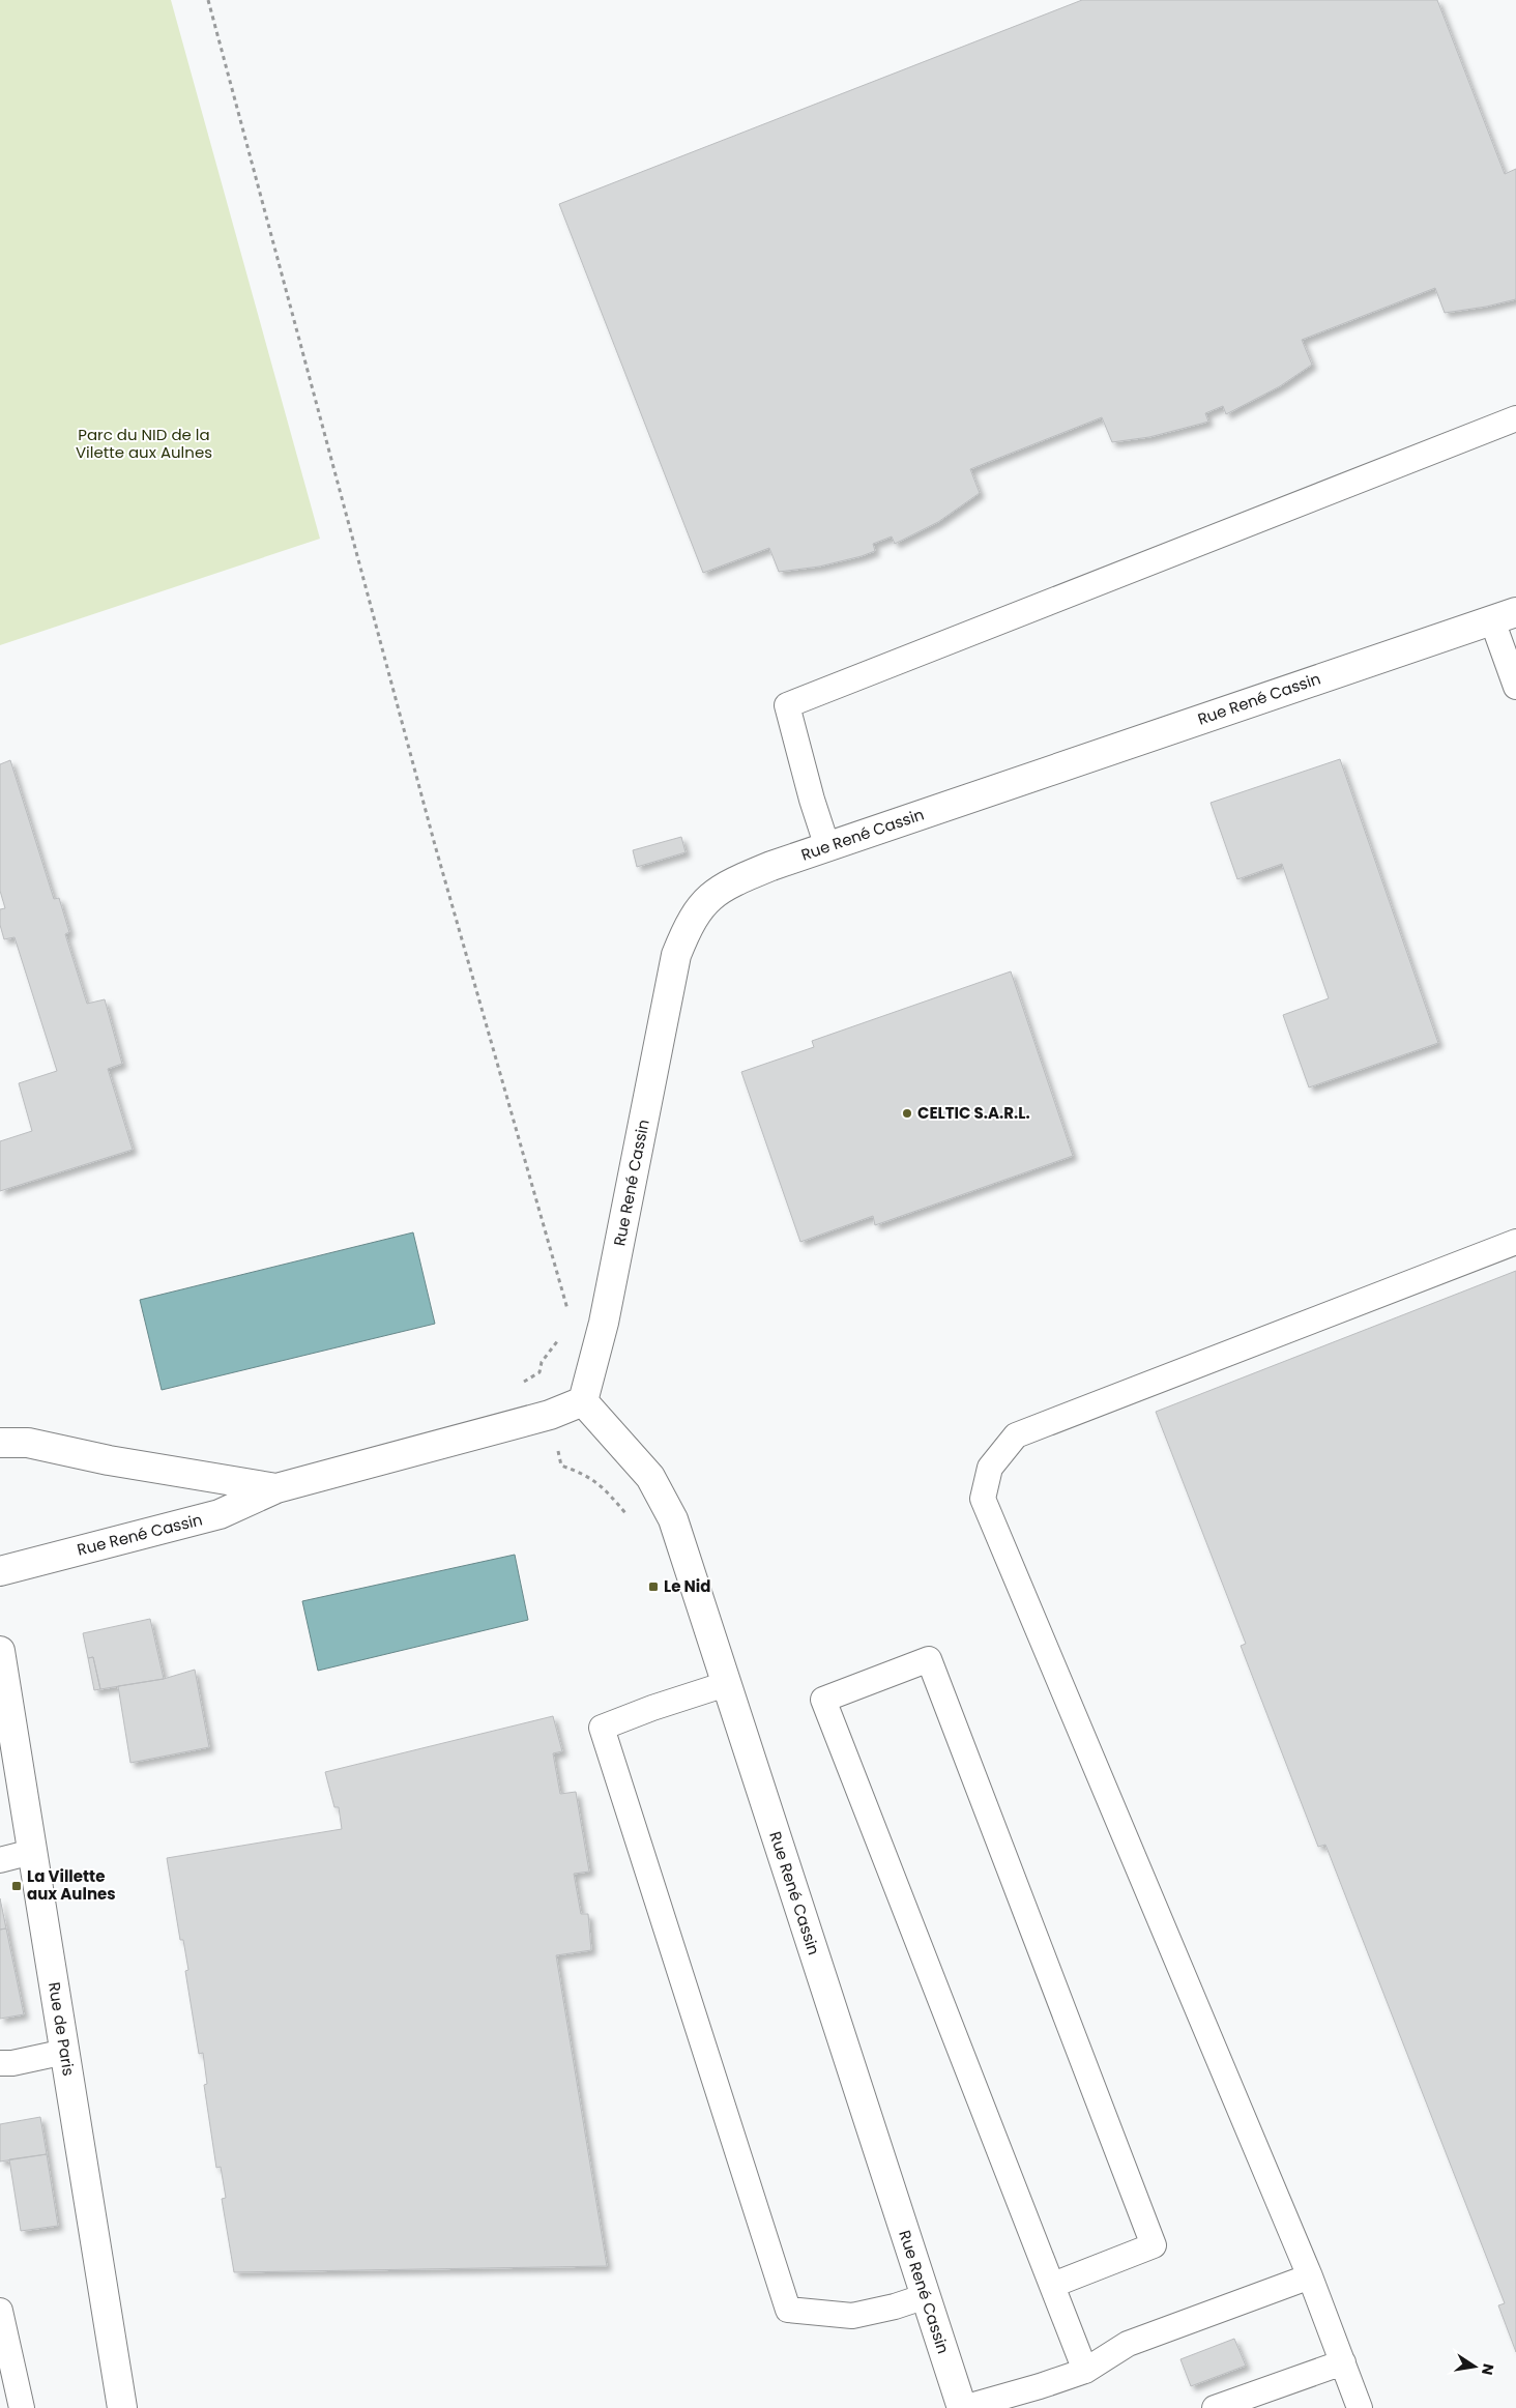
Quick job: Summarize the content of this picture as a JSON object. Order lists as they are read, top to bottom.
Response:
{
  "streets": {
    "street": ["Rue René Cassin", "Rue de Paris"]
  },
  "parks": ["Parc du NID de la Vilette aux Aulnes"],
  "places": {
    "other": ["CELTIC S.A.R.L."],
    "transit": ["Le Nid", "La Villette aux Aulnes"]
  },
  "north": "right"
}
